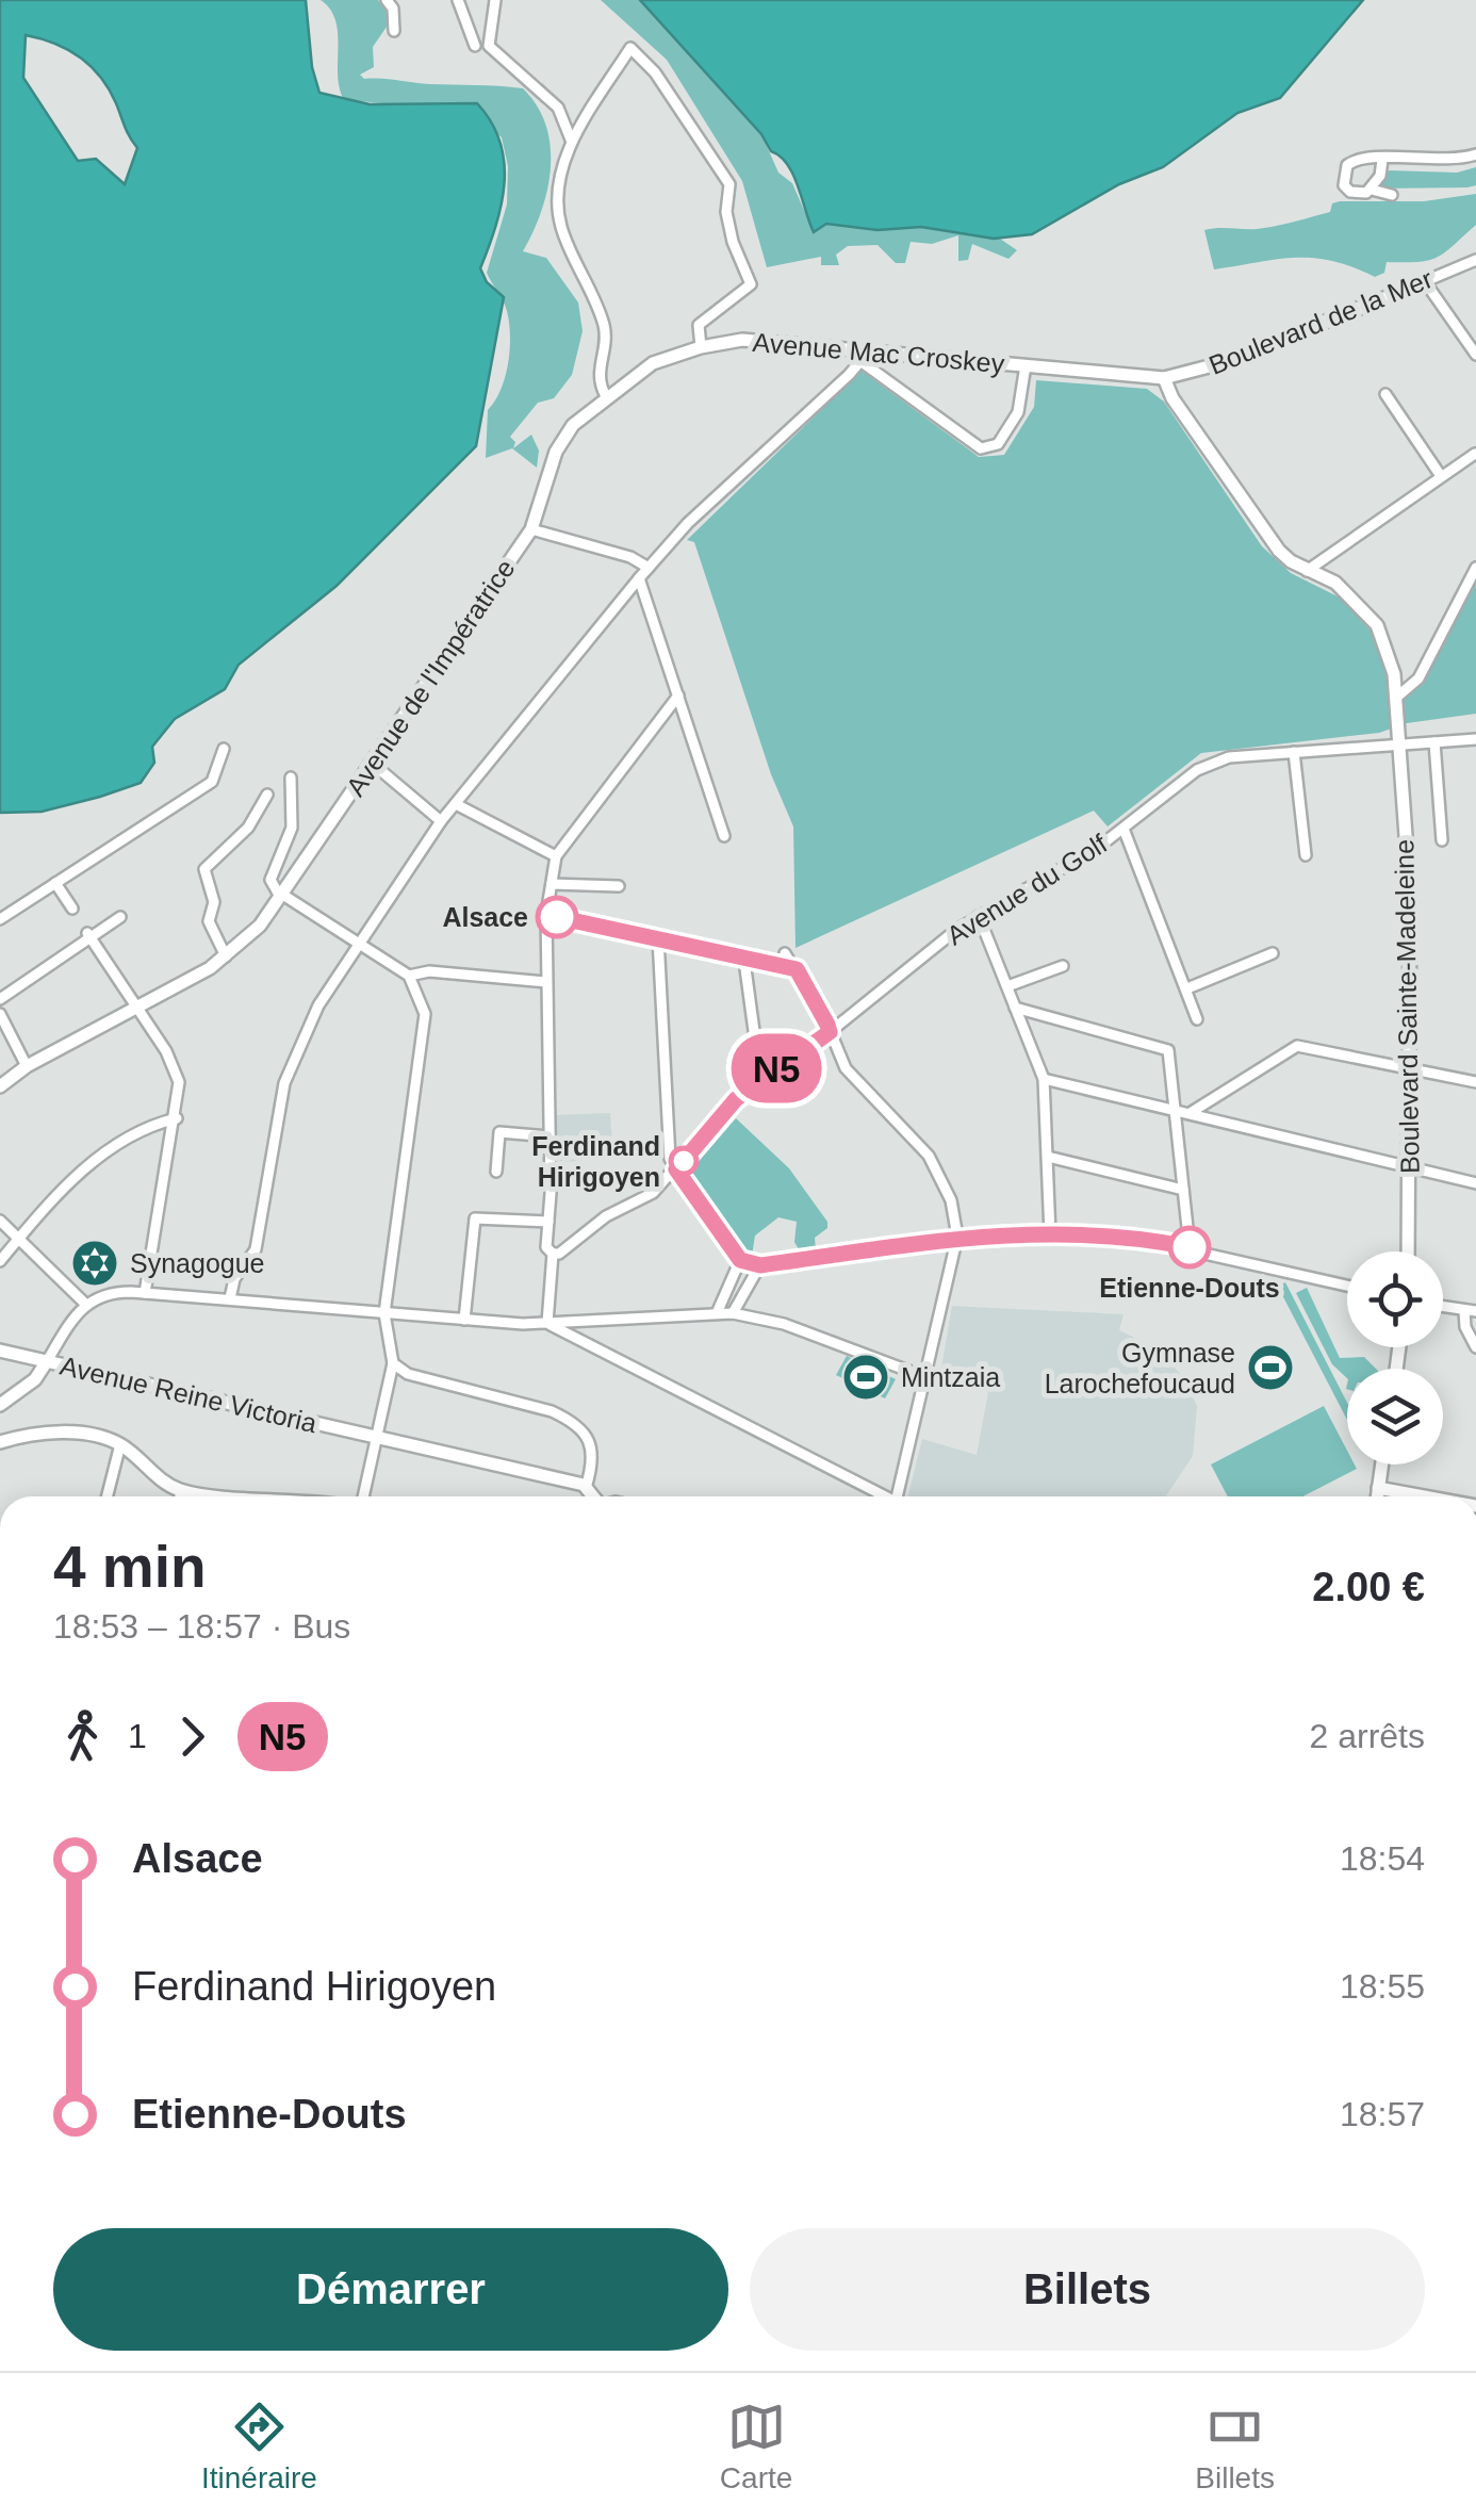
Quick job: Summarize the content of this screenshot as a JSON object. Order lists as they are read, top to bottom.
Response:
{
  "streets": {
    "main road": [
      "Boulevard de la Mer",
      "Avenue Mac Croskey",
      "Avenue de l'Impératrice",
      "Boulevard Sainte-Madeleine",
      "Avenue Reine Victoria"
    ],
    "street": ["Avenue du Golf"]
  },
  "crossings": [
    ["Boulevard de la Mer", "Avenue Mac Croskey"],
    ["Boulevard de la Mer", "Boulevard Sainte-Madeleine"],
    ["Avenue Mac Croskey", "Avenue de l'Impératrice"],
    ["Avenue Mac Croskey", "Boulevard Sainte-Madeleine"],
    ["Avenue du Golf", "Boulevard Sainte-Madeleine"]
  ],
  "places": {
    "other": ["Alsace", "Ferdinand Hirigoyen", "Etienne-Douts"],
    "synagogue": ["Synagogue"],
    "sports": ["Gymnase Larochefoucaud", "Mintzaia"]
  },
  "lines": ["bus line N5"],
  "page": {
    "on_map": "N5",
    "heading": ["4 min", "18:53 – 18:57 · Bus", "2.00 €"],
    "legs": ["1", "N5", "2 arrêts"],
    "list": [
      {
        "name": "Alsace",
        "value": "18:54"
      },
      {
        "name": "Ferdinand Hirigoyen",
        "value": "18:55"
      },
      {
        "name": "Etienne-Douts",
        "value": "18:57"
      }
    ],
    "buttons": ["Démarrer", "Billets"],
    "tabs": ["Itinéraire", "Carte", "Billets"]
  }
}
